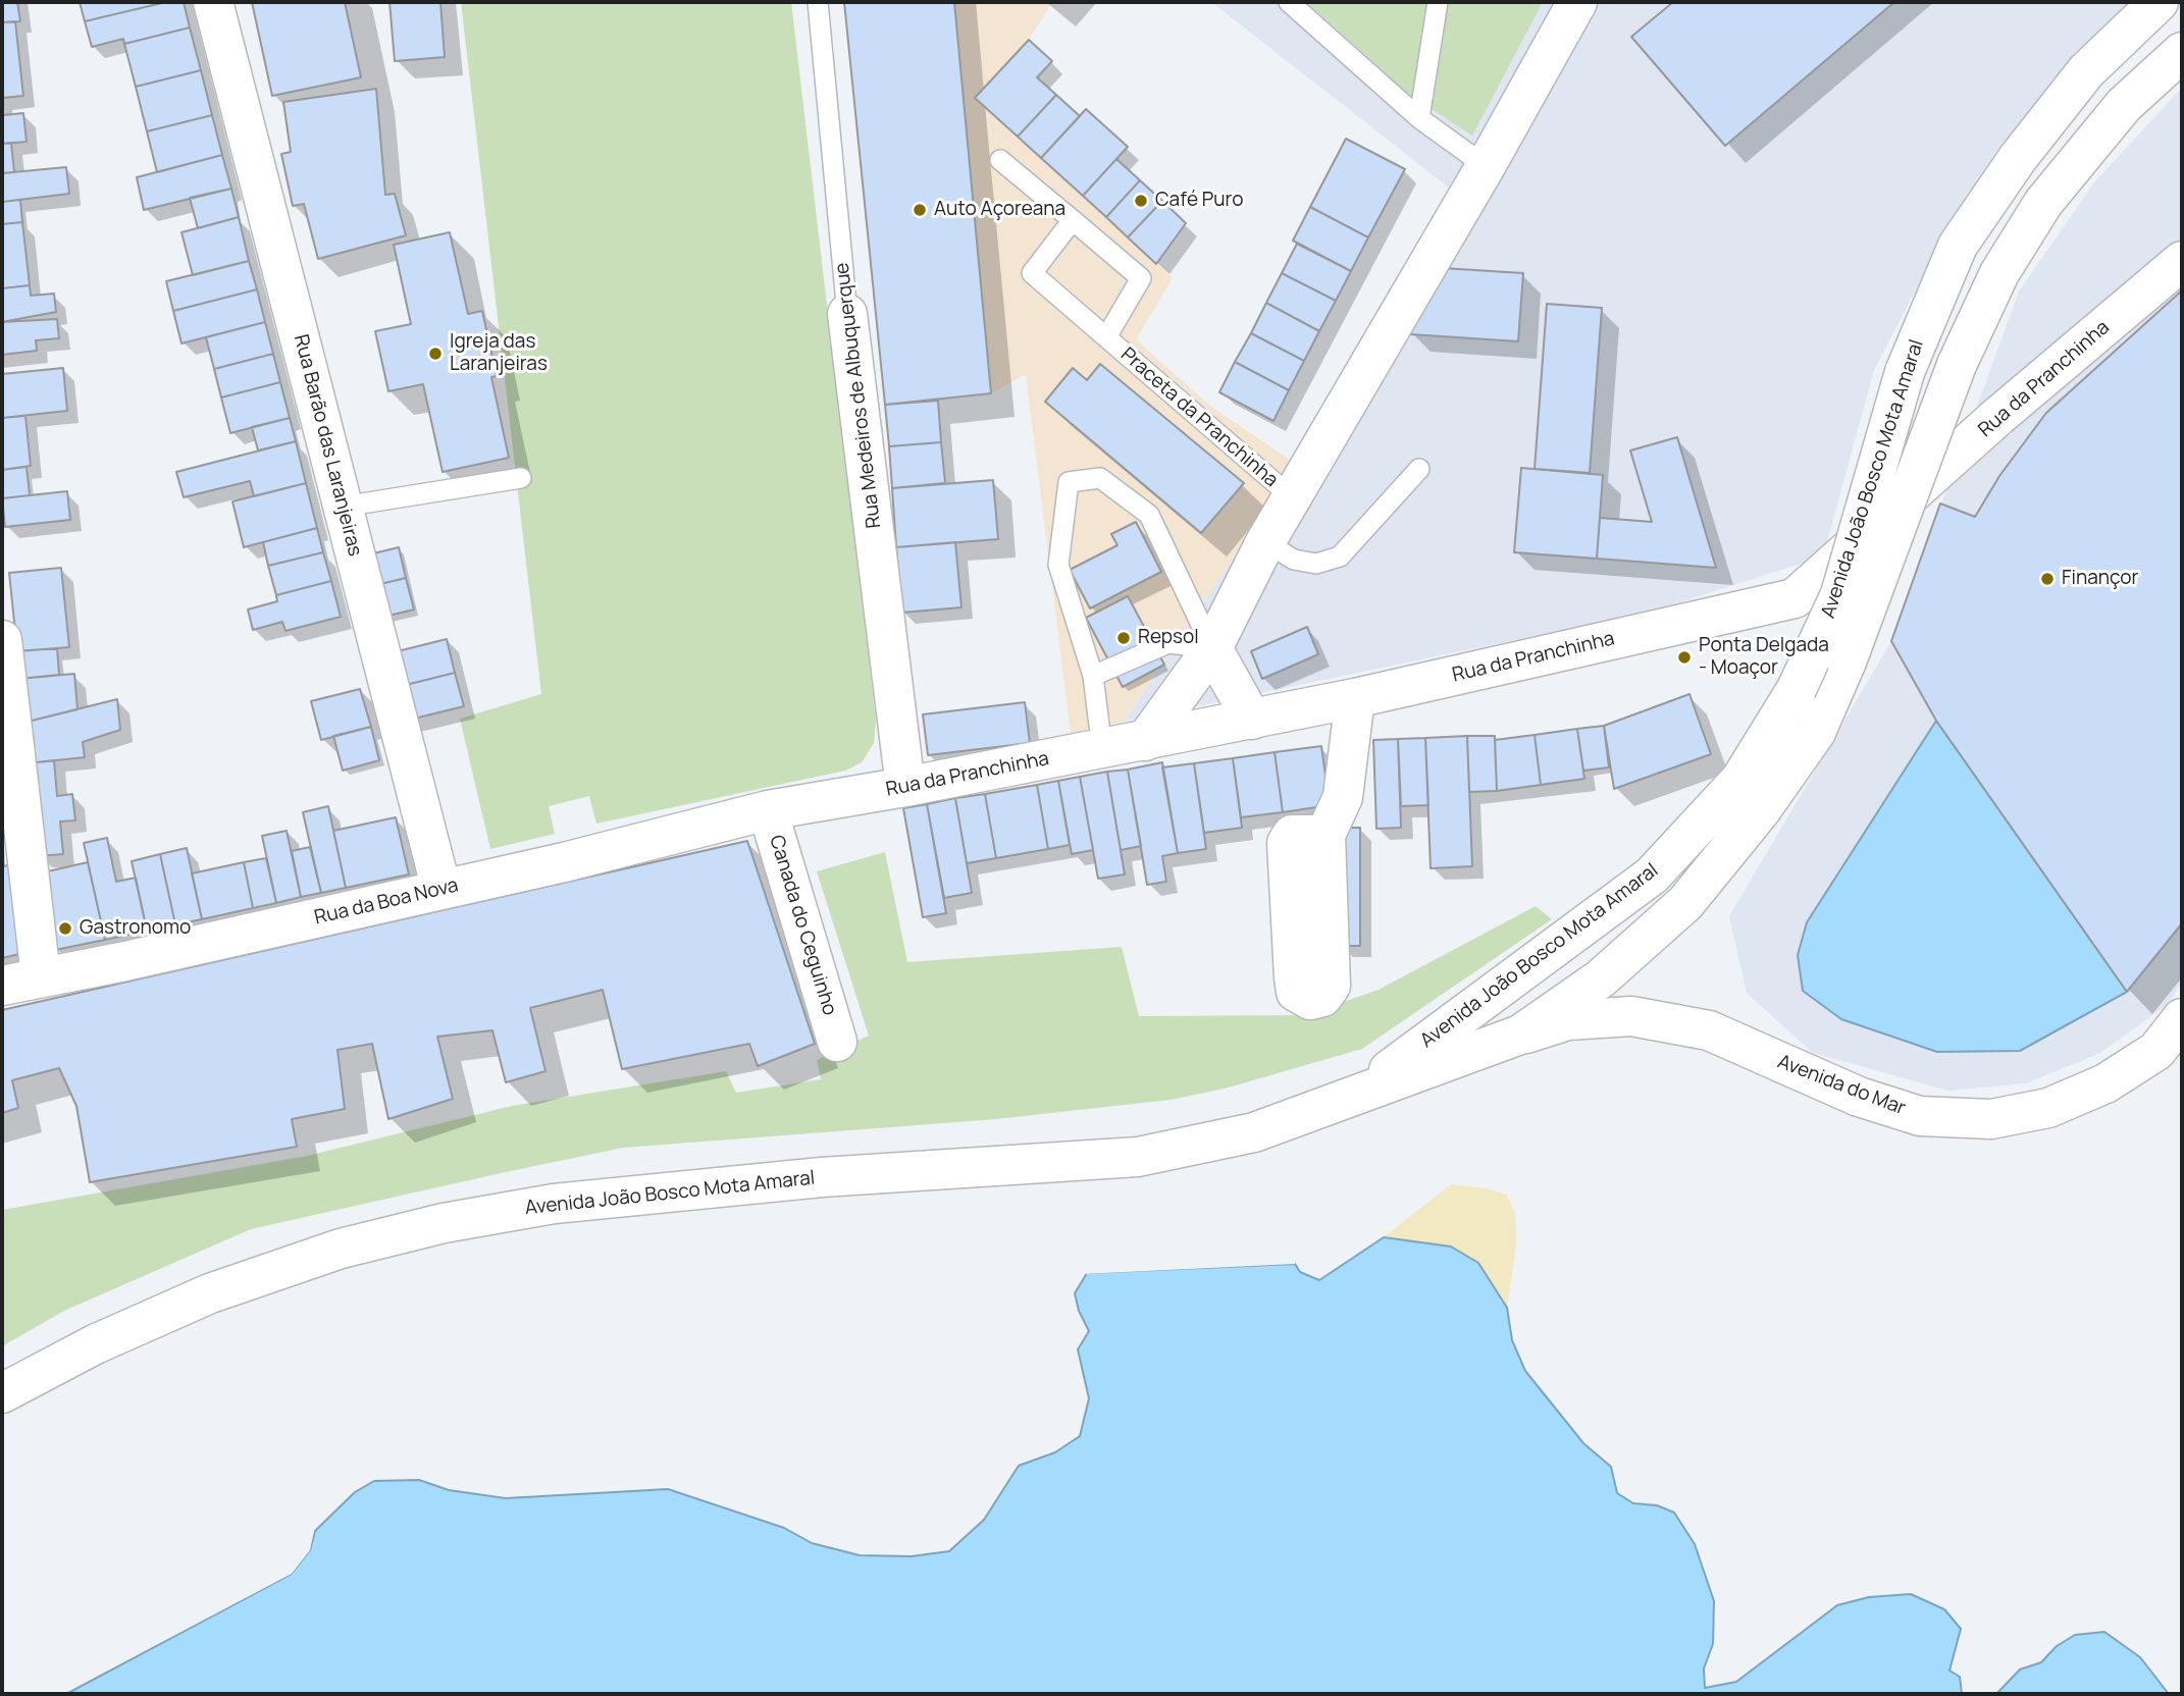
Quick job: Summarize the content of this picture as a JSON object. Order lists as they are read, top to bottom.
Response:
{
  "streets": {
    "street": [
      "Rua da Pranchinha",
      "Rua Medeiros de Albuquerque",
      "Rua Barão das Laranjeiras",
      "Avenida João Bosco Mota Amaral",
      "Rua da Boa Nova",
      "Canada do Ceguinho",
      "Avenida do Mar"
    ],
    "lane": ["Praceta da Pranchinha"]
  },
  "crossings": [
    ["Rua da Pranchinha", "Rua Medeiros de Albuquerque"],
    ["Rua da Pranchinha", "Rua da Boa Nova"],
    ["Rua da Pranchinha", "Canada do Ceguinho"],
    ["Rua Barão das Laranjeiras", "Rua da Boa Nova"],
    ["Avenida João Bosco Mota Amaral", "Avenida do Mar"],
    ["Rua da Boa Nova", "Canada do Ceguinho"]
  ],
  "places": [
    "Café Puro",
    "Auto Açoreana",
    "Igreja das Laranjeiras",
    "Finançor",
    "Repsol",
    "Ponta Delgada - Moaçor",
    "Gastronomo"
  ]
}
